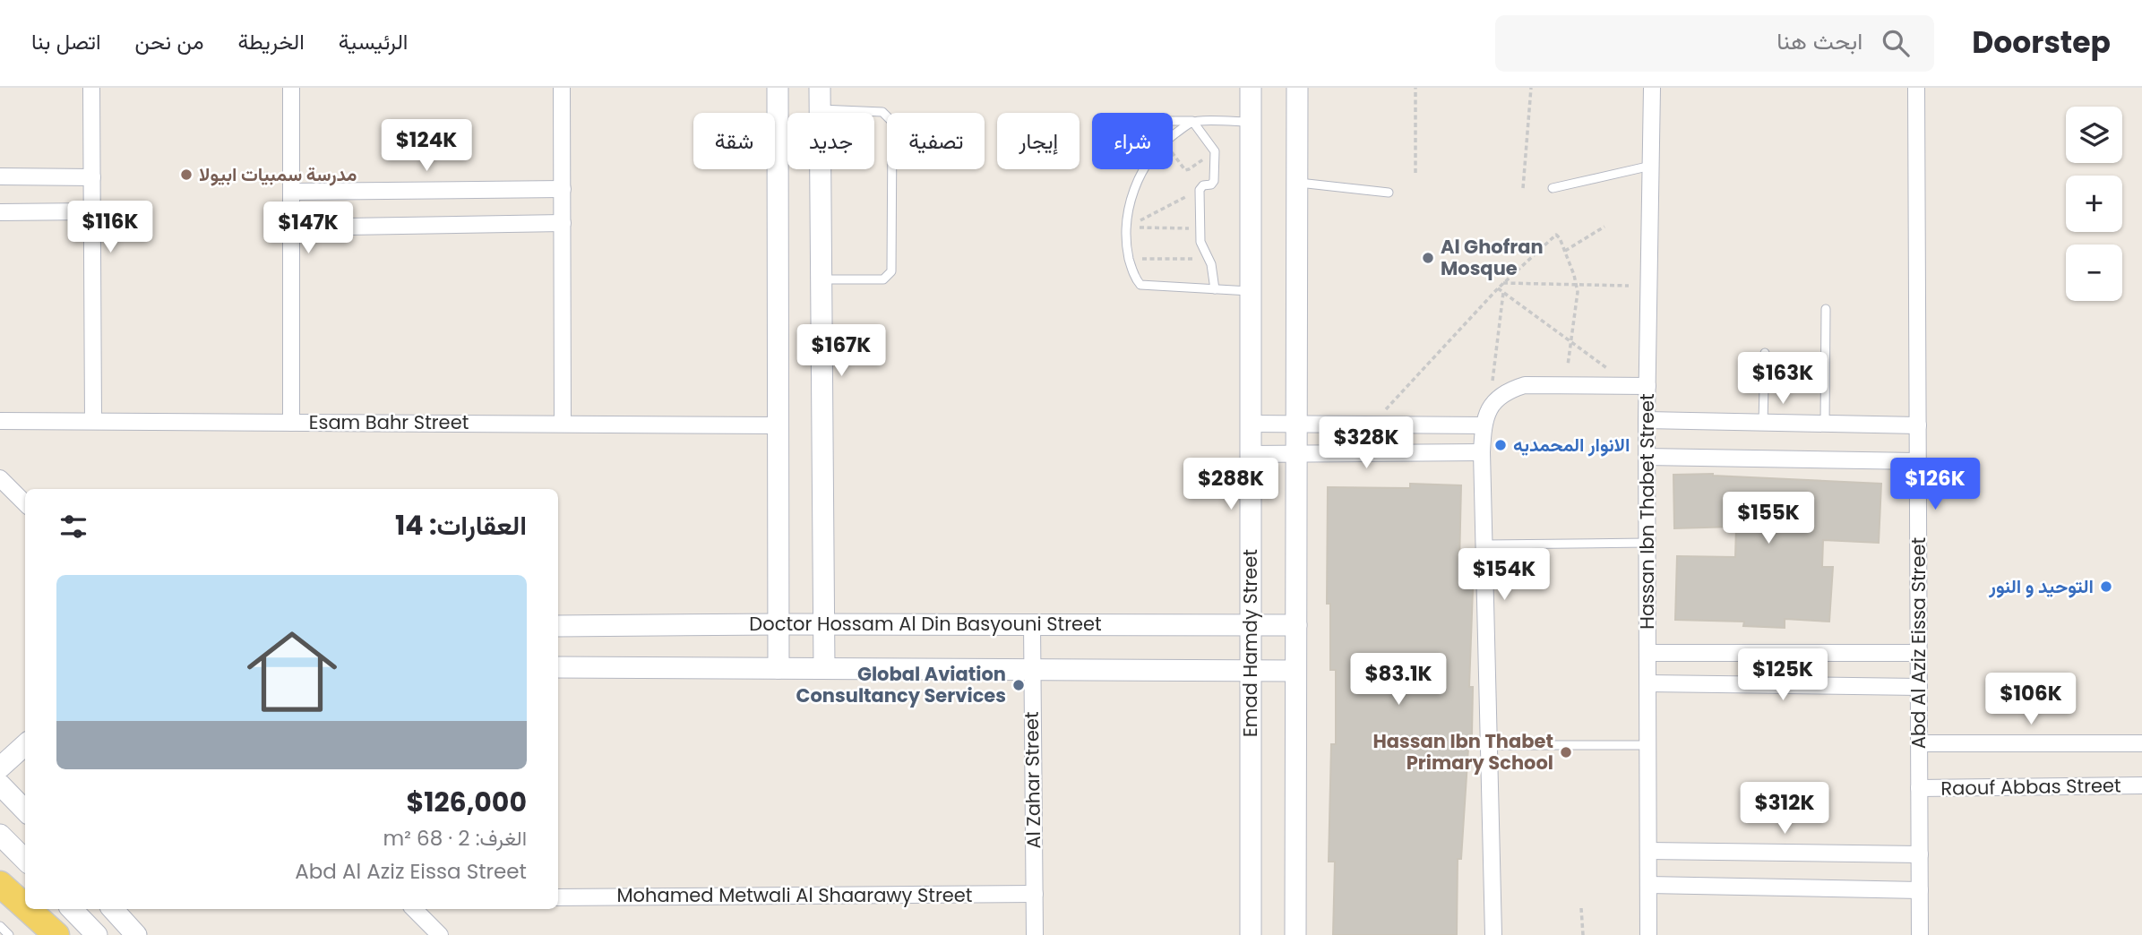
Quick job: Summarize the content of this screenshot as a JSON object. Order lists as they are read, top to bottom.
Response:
{
  "streets": {
    "street": [
      "Esam Bahr Street",
      "Hassan Ibn Thabet Street",
      "Doctor Hossam Al Din Basyouni Street",
      "Emad Hamdy Street",
      "Abd Al Aziz Eissa Street",
      "Al Zahar Street",
      "Raouf Abbas Street",
      "Mohamed Metwali Al Shaarawy Street"
    ]
  },
  "crossings": [
    ["Doctor Hossam Al Din Basyouni Street", "Emad Hamdy Street"],
    ["Doctor Hossam Al Din Basyouni Street", "Al Zahar Street"],
    ["Abd Al Aziz Eissa Street", "Raouf Abbas Street"],
    ["Al Zahar Street", "Mohamed Metwali Al Shaarawy Street"]
  ],
  "places": [
    "مدرسة سمبيات ابيولا",
    "Al Ghofran Mosque",
    "الانوار المحمديه",
    "التوحيد و النور",
    "Global Aviation Consultancy Services",
    "Hassan Ibn Thabet Primary School"
  ],
  "page": {
    "header": "Doorstep",
    "search": "ابحث هنا",
    "nav": [
      "الرئيسية",
      "الخريطة",
      "من نحن",
      "اتصل بنا"
    ],
    "map_buttons": ["+", "−"],
    "chip": [
      "شراء",
      "إيجار",
      "تصفية",
      "جديد",
      "شقة"
    ],
    "price": [
      "$124K",
      "$116K",
      "$147K",
      "$167K",
      "$163K",
      "$328K",
      "$288K",
      "$126K",
      "$155K",
      "$154K",
      "$125K",
      "$83.1K",
      "$106K",
      "$312K"
    ],
    "heading": "العقارات: 14",
    "list": [
      {
        "name": "$126,000",
        "note": "الغرف: 2 · 68 m² · Abd Al Aziz Eissa Street"
      }
    ]
  }
}
